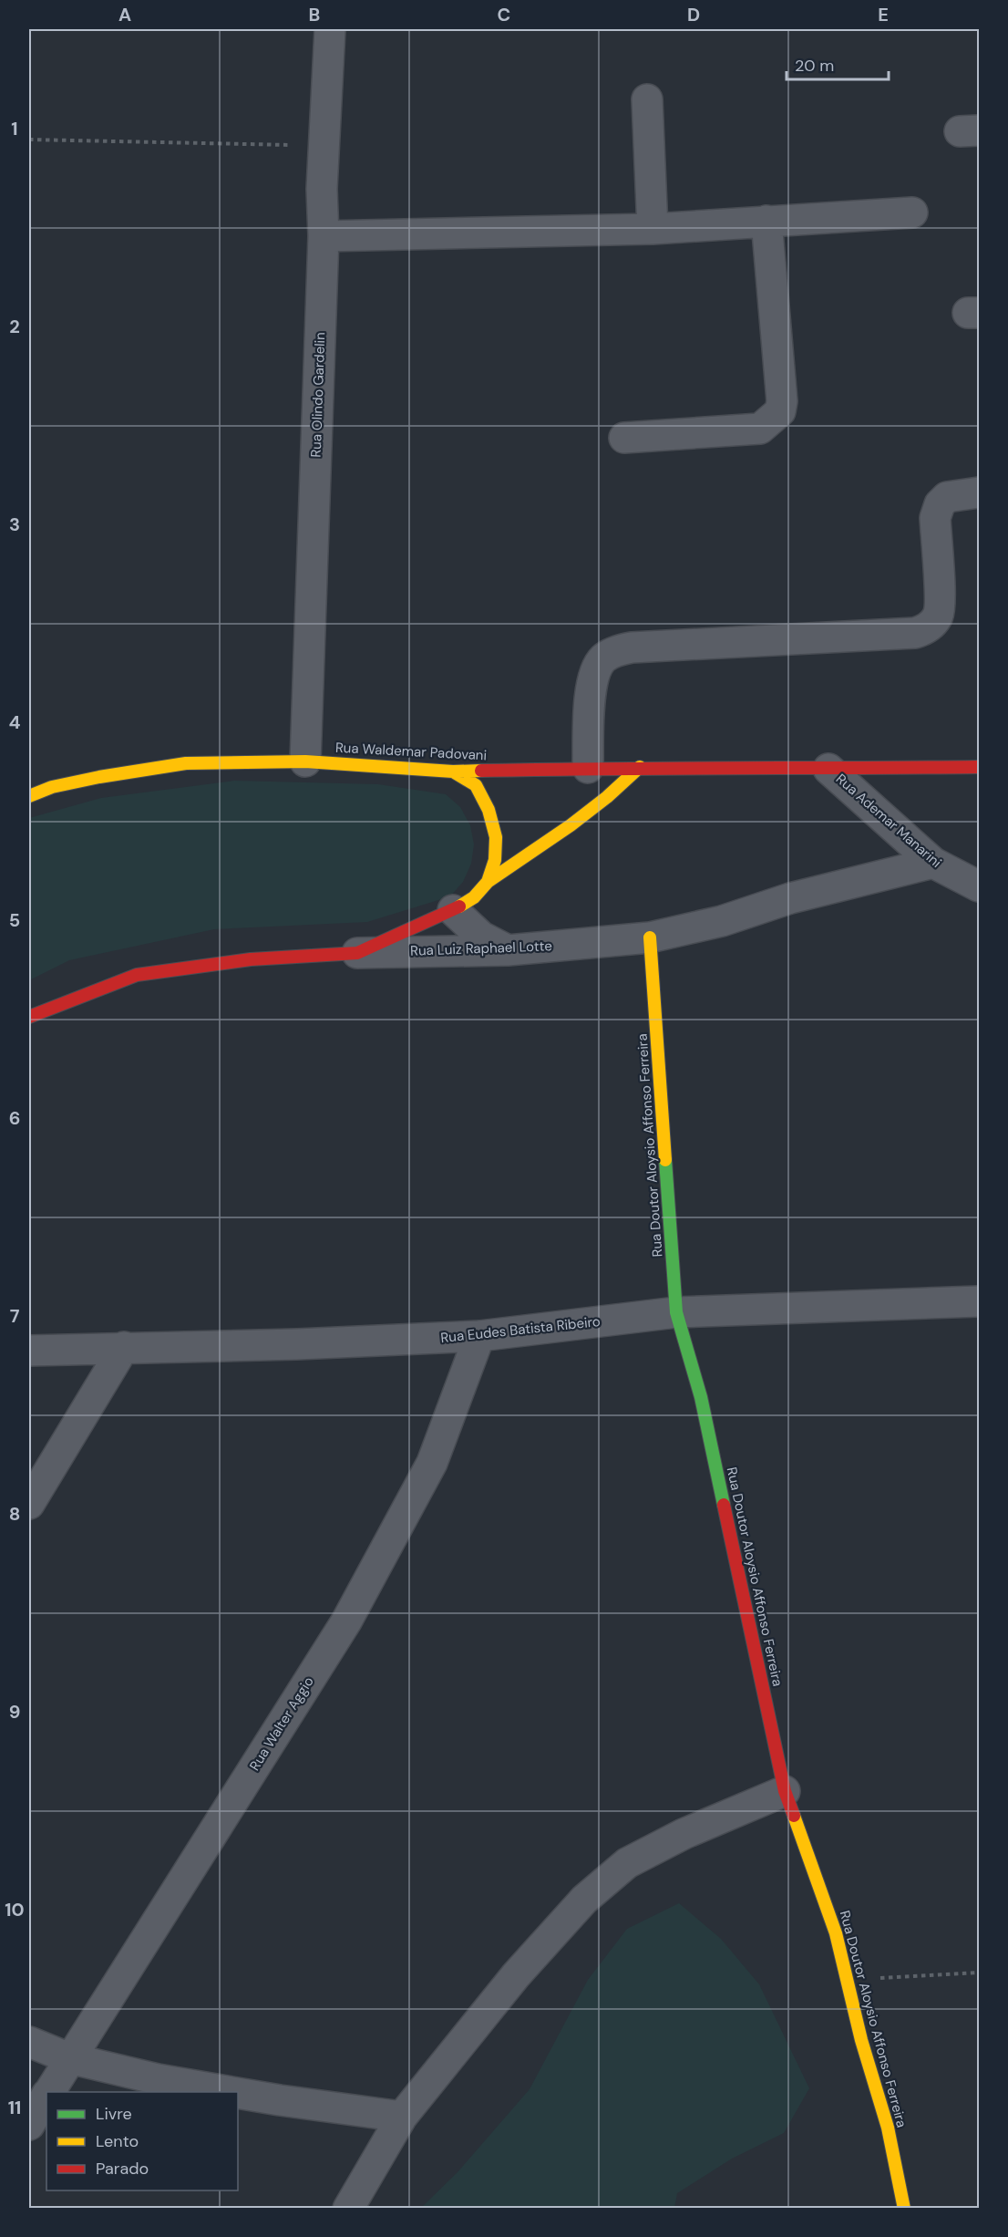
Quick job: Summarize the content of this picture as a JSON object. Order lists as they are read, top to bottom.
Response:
{
  "streets": {
    "street": [
      "Rua Olindo Gardelin",
      "Rua Waldemar Padovani",
      "Rua Ademar Manarini",
      "Rua Luiz Raphael Lotte",
      "Rua Doutor Aloysio Affonso Ferreira",
      "Rua Eudes Batista Ribeiro",
      "Rua Walter Aggio"
    ]
  },
  "crossings": [
    ["Rua Olindo Gardelin", "Rua Waldemar Padovani"],
    ["Rua Waldemar Padovani", "Rua Ademar Manarini"],
    ["Rua Ademar Manarini", "Rua Luiz Raphael Lotte"],
    ["Rua Luiz Raphael Lotte", "Rua Doutor Aloysio Affonso Ferreira"],
    ["Rua Doutor Aloysio Affonso Ferreira", "Rua Eudes Batista Ribeiro"],
    ["Rua Eudes Batista Ribeiro", "Rua Walter Aggio"]
  ],
  "legend": ["Livre", "Lento", "Parado"],
  "scale_bar": "20 m",
  "grid": {
    "columns": [
      "A",
      "B",
      "C",
      "D",
      "E"
    ],
    "rows": [
      "1",
      "2",
      "3",
      "4",
      "5",
      "6",
      "7",
      "8",
      "9",
      "10",
      "11"
    ]
  }
}
